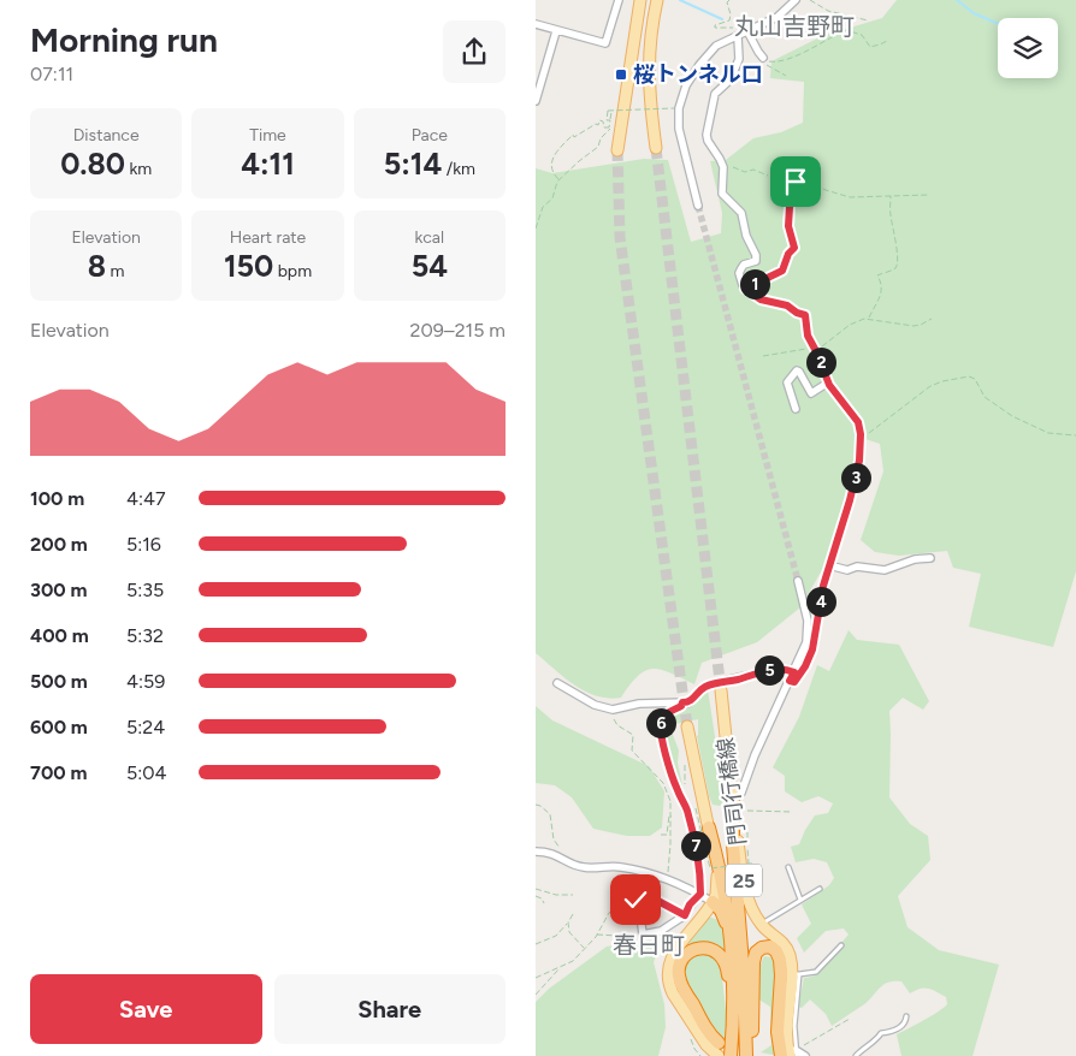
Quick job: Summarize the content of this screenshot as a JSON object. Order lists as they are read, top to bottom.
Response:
{
  "streets": {
    "main road": ["門司行橋線", "25"]
  },
  "crossings": [
    ["門司行橋線", "25"]
  ],
  "districts": ["丸山吉野町", "春日町"],
  "places": {
    "transit": ["桜トンネル口"]
  },
  "page": {
    "heading": ["Morning run", "07:11"],
    "stats": [
      ["Distance", "0.80 km"],
      ["Time", "4:11"],
      ["Pace", "5:14 /km"],
      ["Elevation", "8 m"],
      ["Heart rate", "150 bpm"],
      ["kcal", "54"]
    ],
    "pins": [
      "1",
      "2",
      "3",
      "4",
      "5",
      "6",
      "7"
    ],
    "chart": ["Elevation", "209–215 m"],
    "list": [
      {
        "name": "100 m",
        "note": "4:47"
      },
      {
        "name": "200 m",
        "note": "5:16"
      },
      {
        "name": "300 m",
        "note": "5:35"
      },
      {
        "name": "400 m",
        "note": "5:32"
      },
      {
        "name": "500 m",
        "note": "4:59"
      },
      {
        "name": "600 m",
        "note": "5:24"
      },
      {
        "name": "700 m",
        "note": "5:04"
      }
    ],
    "buttons": ["Save", "Share"]
  }
}
